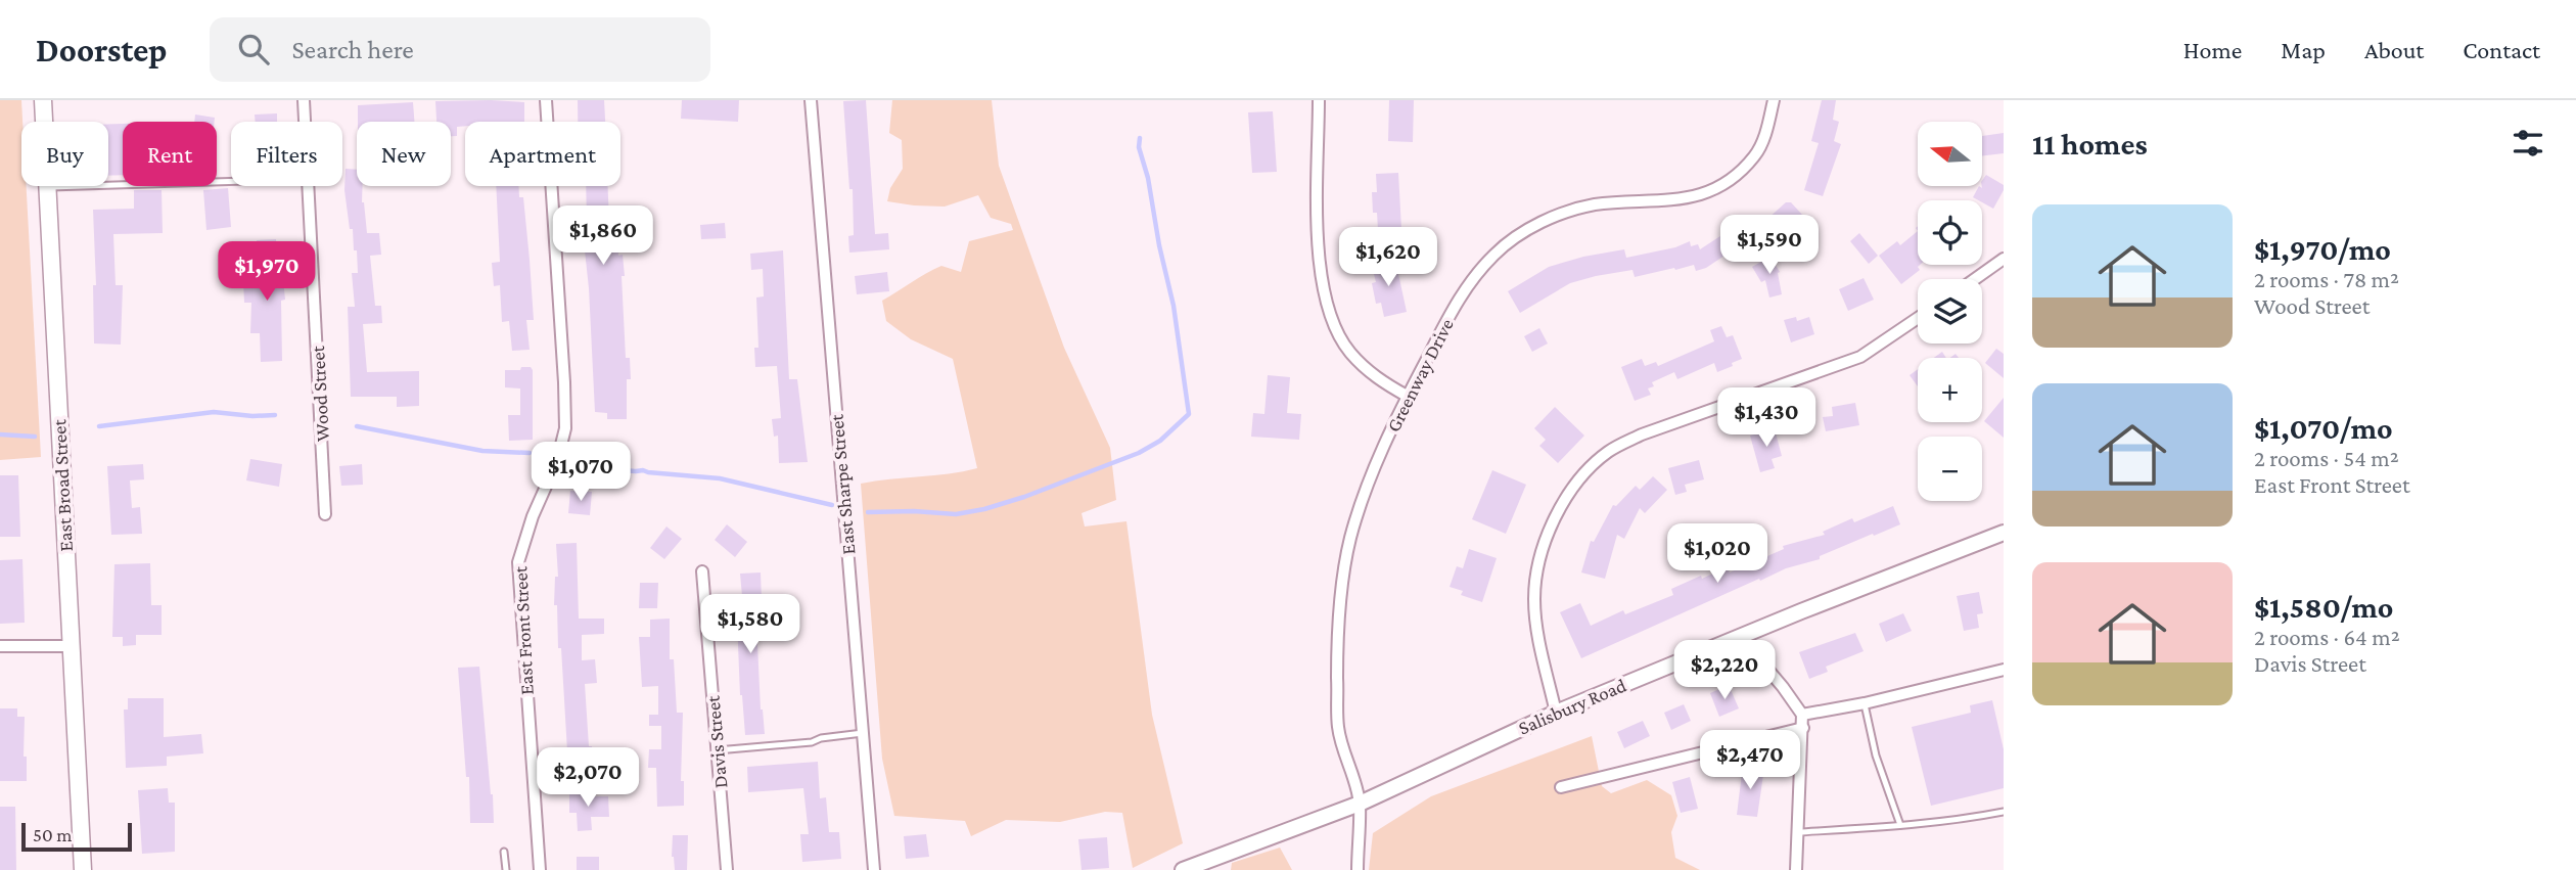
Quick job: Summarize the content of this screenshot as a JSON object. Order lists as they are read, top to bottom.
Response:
{
  "streets": {
    "main road": ["East Broad Street"],
    "street": [
      "Greenway Drive",
      "Wood Street",
      "East Sharpe Street",
      "East Front Street",
      "Salisbury Road",
      "Davis Street"
    ]
  },
  "crossings": [
    ["Greenway Drive", "Salisbury Road"]
  ],
  "scale_bar": "50 m",
  "north": "left",
  "page": {
    "header": "Doorstep",
    "search": "Search here",
    "nav": [
      "Home",
      "Map",
      "About",
      "Contact"
    ],
    "heading": "11 homes",
    "map_buttons": ["+", "−"],
    "chip": [
      "Buy",
      "Rent",
      "Filters",
      "New",
      "Apartment"
    ],
    "list": [
      {
        "name": "$1,970/mo",
        "note": "2 rooms · 78 m² · Wood Street"
      },
      {
        "name": "$1,070/mo",
        "note": "2 rooms · 54 m² · East Front Street"
      },
      {
        "name": "$1,580/mo",
        "note": "2 rooms · 64 m² · Davis Street"
      }
    ],
    "price": [
      "$1,860",
      "$1,590",
      "$1,620",
      "$1,970",
      "$1,430",
      "$1,070",
      "$1,020",
      "$1,580",
      "$2,220",
      "$2,470",
      "$2,070"
    ],
    "scale": "50 m"
  }
}
